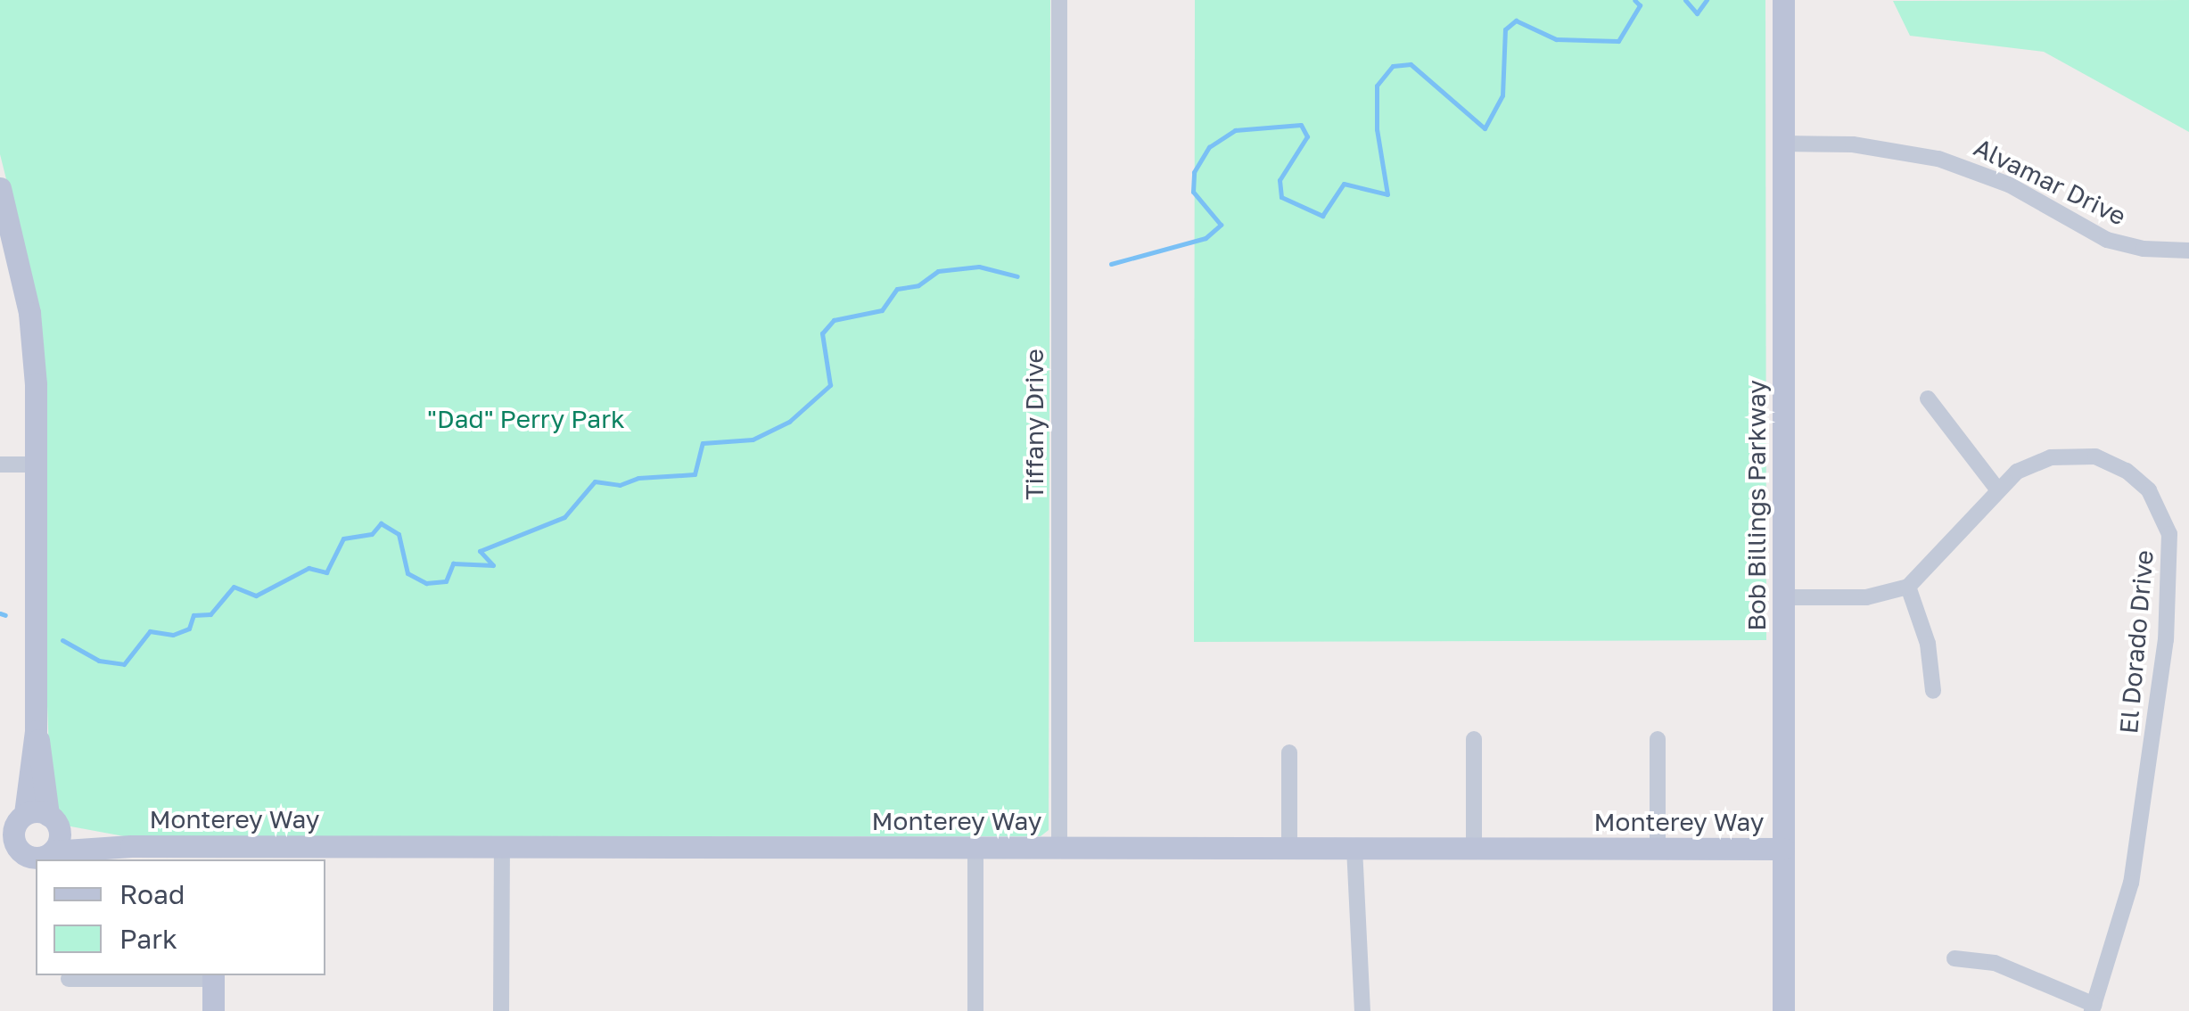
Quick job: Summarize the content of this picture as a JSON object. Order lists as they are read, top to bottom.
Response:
{
  "streets": {
    "street": [
      "Alvamar Drive",
      "Tiffany Drive",
      "Bob Billings Parkway",
      "El Dorado Drive",
      "Monterey Way"
    ]
  },
  "crossings": [
    ["Alvamar Drive", "Bob Billings Parkway"],
    ["Tiffany Drive", "Monterey Way"],
    ["Bob Billings Parkway", "Monterey Way"]
  ],
  "parks": ["\"Dad\" Perry Park"],
  "legend": ["Road", "Park"]
}
